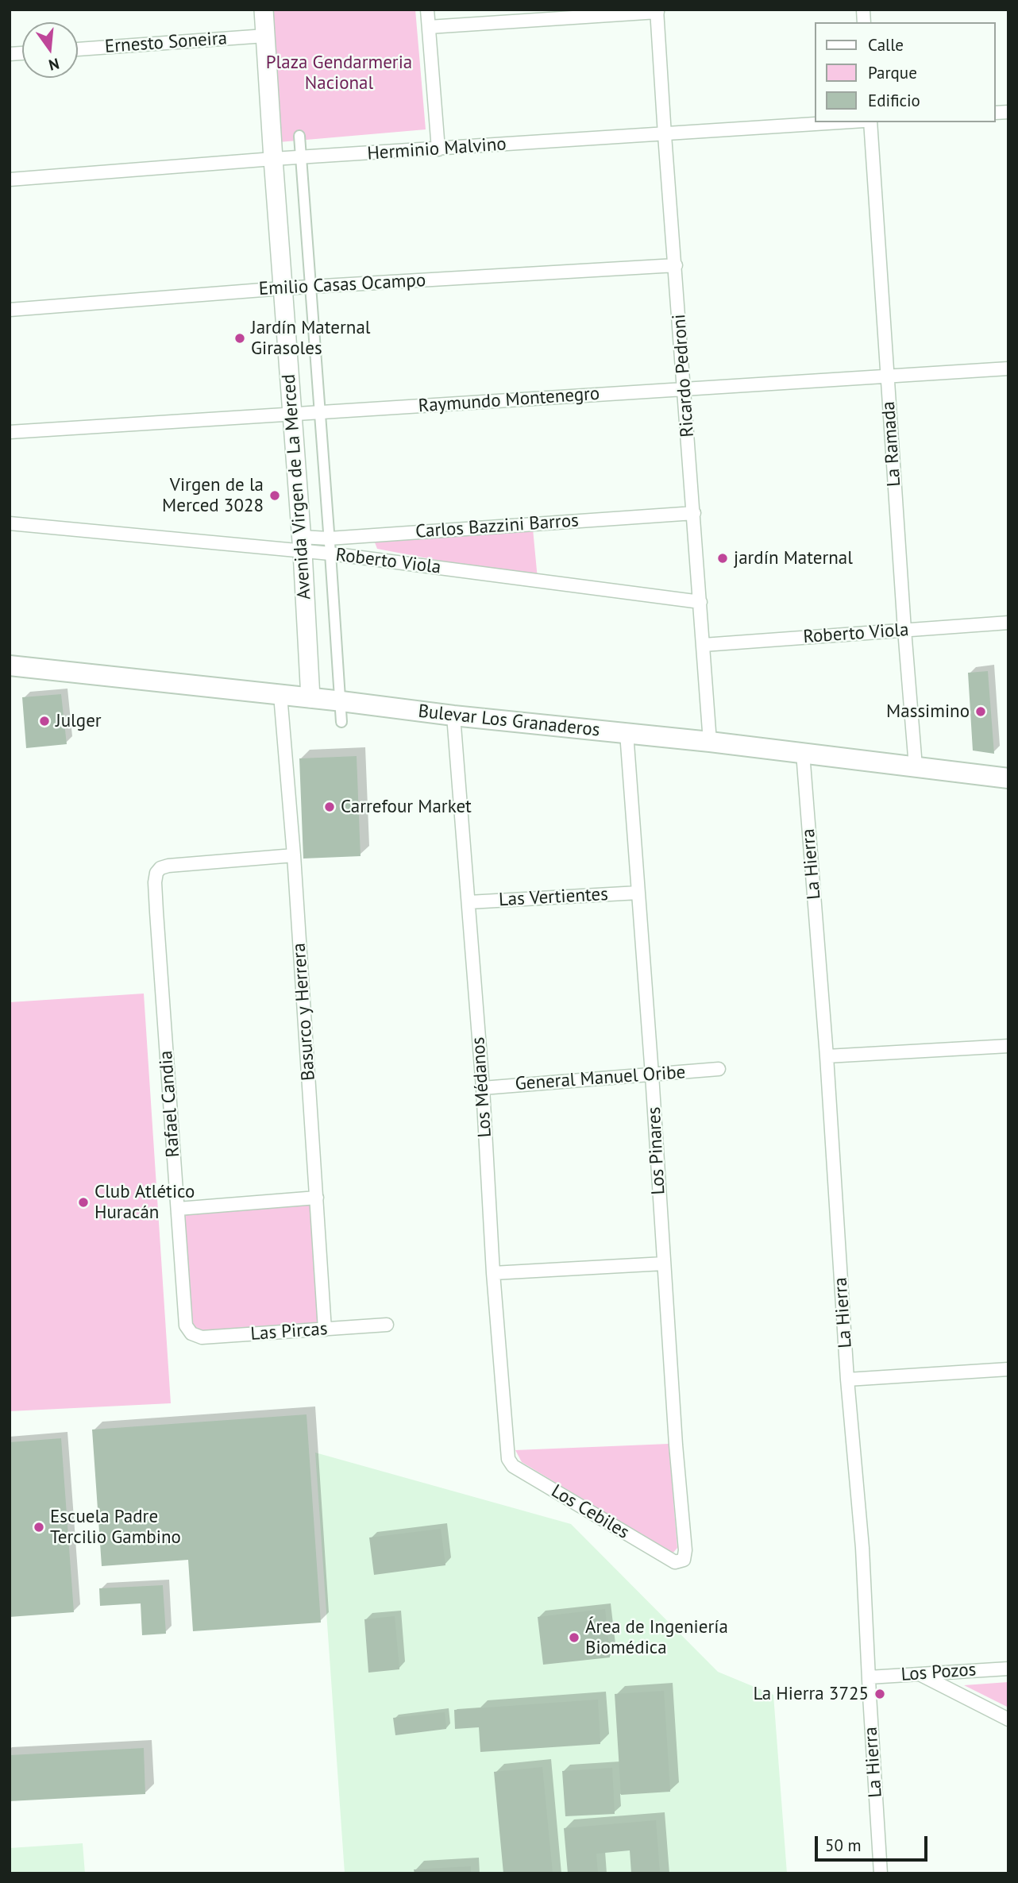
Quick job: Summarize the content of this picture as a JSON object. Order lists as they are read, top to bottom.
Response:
{
  "streets": {
    "main road": ["Avenida Virgen de La Merced", "Bulevar Los Granaderos"],
    "street": [
      "Ernesto Soneira",
      "Herminio Malvino",
      "Emilio Casas Ocampo",
      "Ricardo Pedroni",
      "Raymundo Montenegro",
      "La Ramada",
      "Carlos Bazzini Barros",
      "Roberto Viola",
      "La Hierra",
      "Las Vertientes",
      "Basurco y Herrera",
      "General Manuel Oribe",
      "Los Médanos",
      "Rafael Candia",
      "Los Pinares",
      "Las Pircas",
      "Los Cebiles",
      "Los Pozos"
    ]
  },
  "crossings": [
    ["Ernesto Soneira", "Avenida Virgen de La Merced"],
    ["Herminio Malvino", "Ricardo Pedroni"],
    ["Herminio Malvino", "Avenida Virgen de La Merced"],
    ["Emilio Casas Ocampo", "Ricardo Pedroni"],
    ["Emilio Casas Ocampo", "Avenida Virgen de La Merced"],
    ["Ricardo Pedroni", "Raymundo Montenegro"],
    ["Ricardo Pedroni", "Carlos Bazzini Barros"],
    ["Ricardo Pedroni", "Roberto Viola"],
    ["Ricardo Pedroni", "Bulevar Los Granaderos"],
    ["Raymundo Montenegro", "La Ramada"],
    ["Raymundo Montenegro", "Avenida Virgen de La Merced"],
    ["La Ramada", "Roberto Viola"],
    ["La Ramada", "Bulevar Los Granaderos"],
    ["Avenida Virgen de La Merced", "Carlos Bazzini Barros"],
    ["Avenida Virgen de La Merced", "Roberto Viola"],
    ["Avenida Virgen de La Merced", "Bulevar Los Granaderos"],
    ["Carlos Bazzini Barros", "Roberto Viola"],
    ["Bulevar Los Granaderos", "La Hierra"],
    ["Bulevar Los Granaderos", "Basurco y Herrera"],
    ["Bulevar Los Granaderos", "Los Médanos"],
    ["Bulevar Los Granaderos", "Los Pinares"],
    ["La Hierra", "Los Pozos"],
    ["Las Vertientes", "Los Médanos"],
    ["Las Vertientes", "Los Pinares"],
    ["Basurco y Herrera", "Rafael Candia"],
    ["Basurco y Herrera", "Las Pircas"],
    ["General Manuel Oribe", "Los Médanos"],
    ["General Manuel Oribe", "Los Pinares"],
    ["Los Médanos", "Los Cebiles"],
    ["Rafael Candia", "Las Pircas"],
    ["Los Pinares", "Los Cebiles"]
  ],
  "parks": ["Plaza Gendarmeria Nacional"],
  "places": [
    "Jardín Maternal Girasoles",
    "Virgen de la Merced 3028",
    "jardín Maternal",
    "Massimino",
    "Julger",
    "Carrefour Market",
    "Club Atlético Huracán",
    "Escuela Padre Tercilio Gambino",
    "Área de Ingeniería Biomédica",
    "La Hierra 3725"
  ],
  "legend": ["Calle", "Parque", "Edificio"],
  "scale_bar": "50 m",
  "north": "bottom"
}
